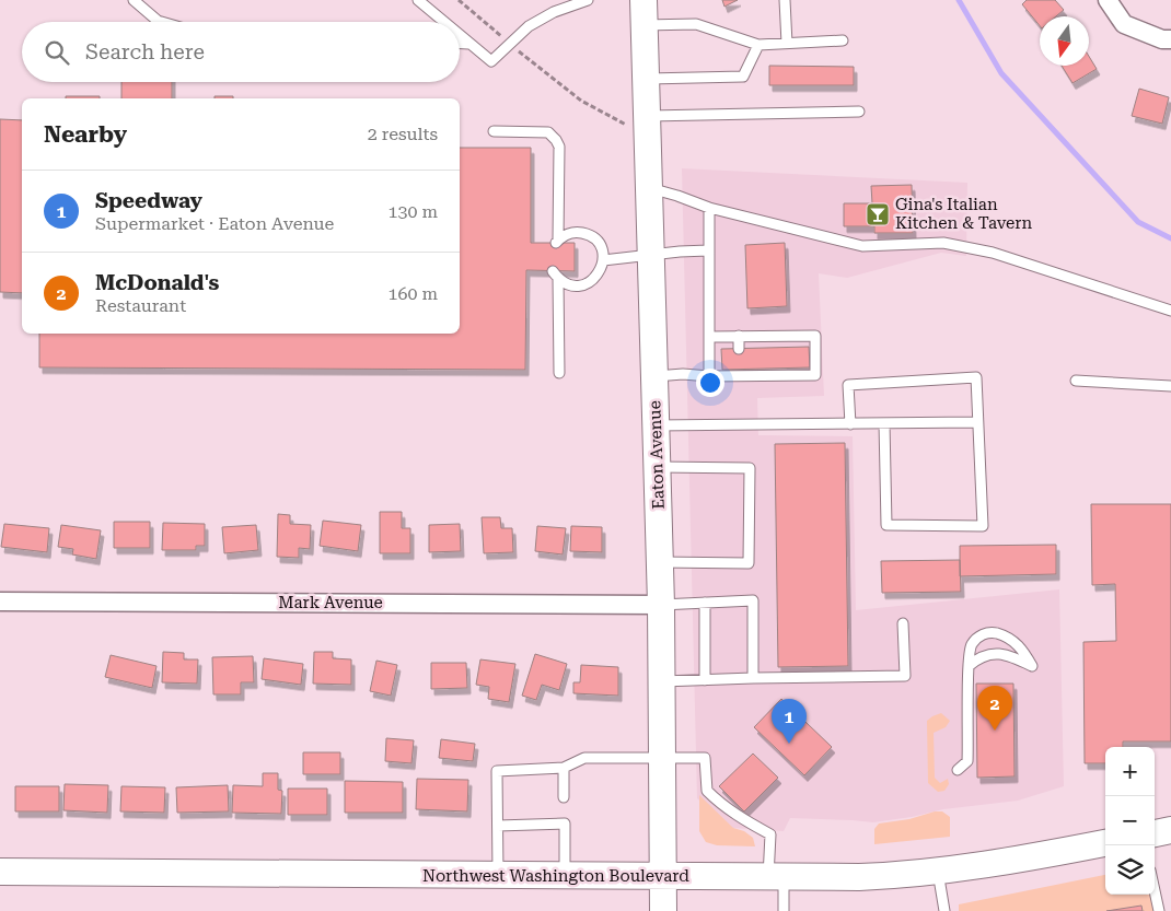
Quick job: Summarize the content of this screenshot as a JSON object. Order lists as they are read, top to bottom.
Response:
{
  "streets": {
    "main road": ["Eaton Avenue", "Northwest Washington Boulevard"],
    "street": ["Mark Avenue"]
  },
  "crossings": [
    ["Eaton Avenue", "Mark Avenue"],
    ["Eaton Avenue", "Northwest Washington Boulevard"]
  ],
  "places": {
    "bar": ["Gina's Italian Kitchen & Tavern"]
  },
  "north": "bottom",
  "page": {
    "search": "Search here",
    "heading": ["Nearby", "2 results"],
    "list": [
      {
        "mark": "1",
        "name": "Speedway",
        "note": "Supermarket · Eaton Avenue",
        "value": "130 m"
      },
      {
        "mark": "2",
        "name": "McDonald's",
        "note": "Restaurant",
        "value": "160 m"
      }
    ],
    "pins": ["2", "1"],
    "map_buttons": ["+", "−"]
  }
}
